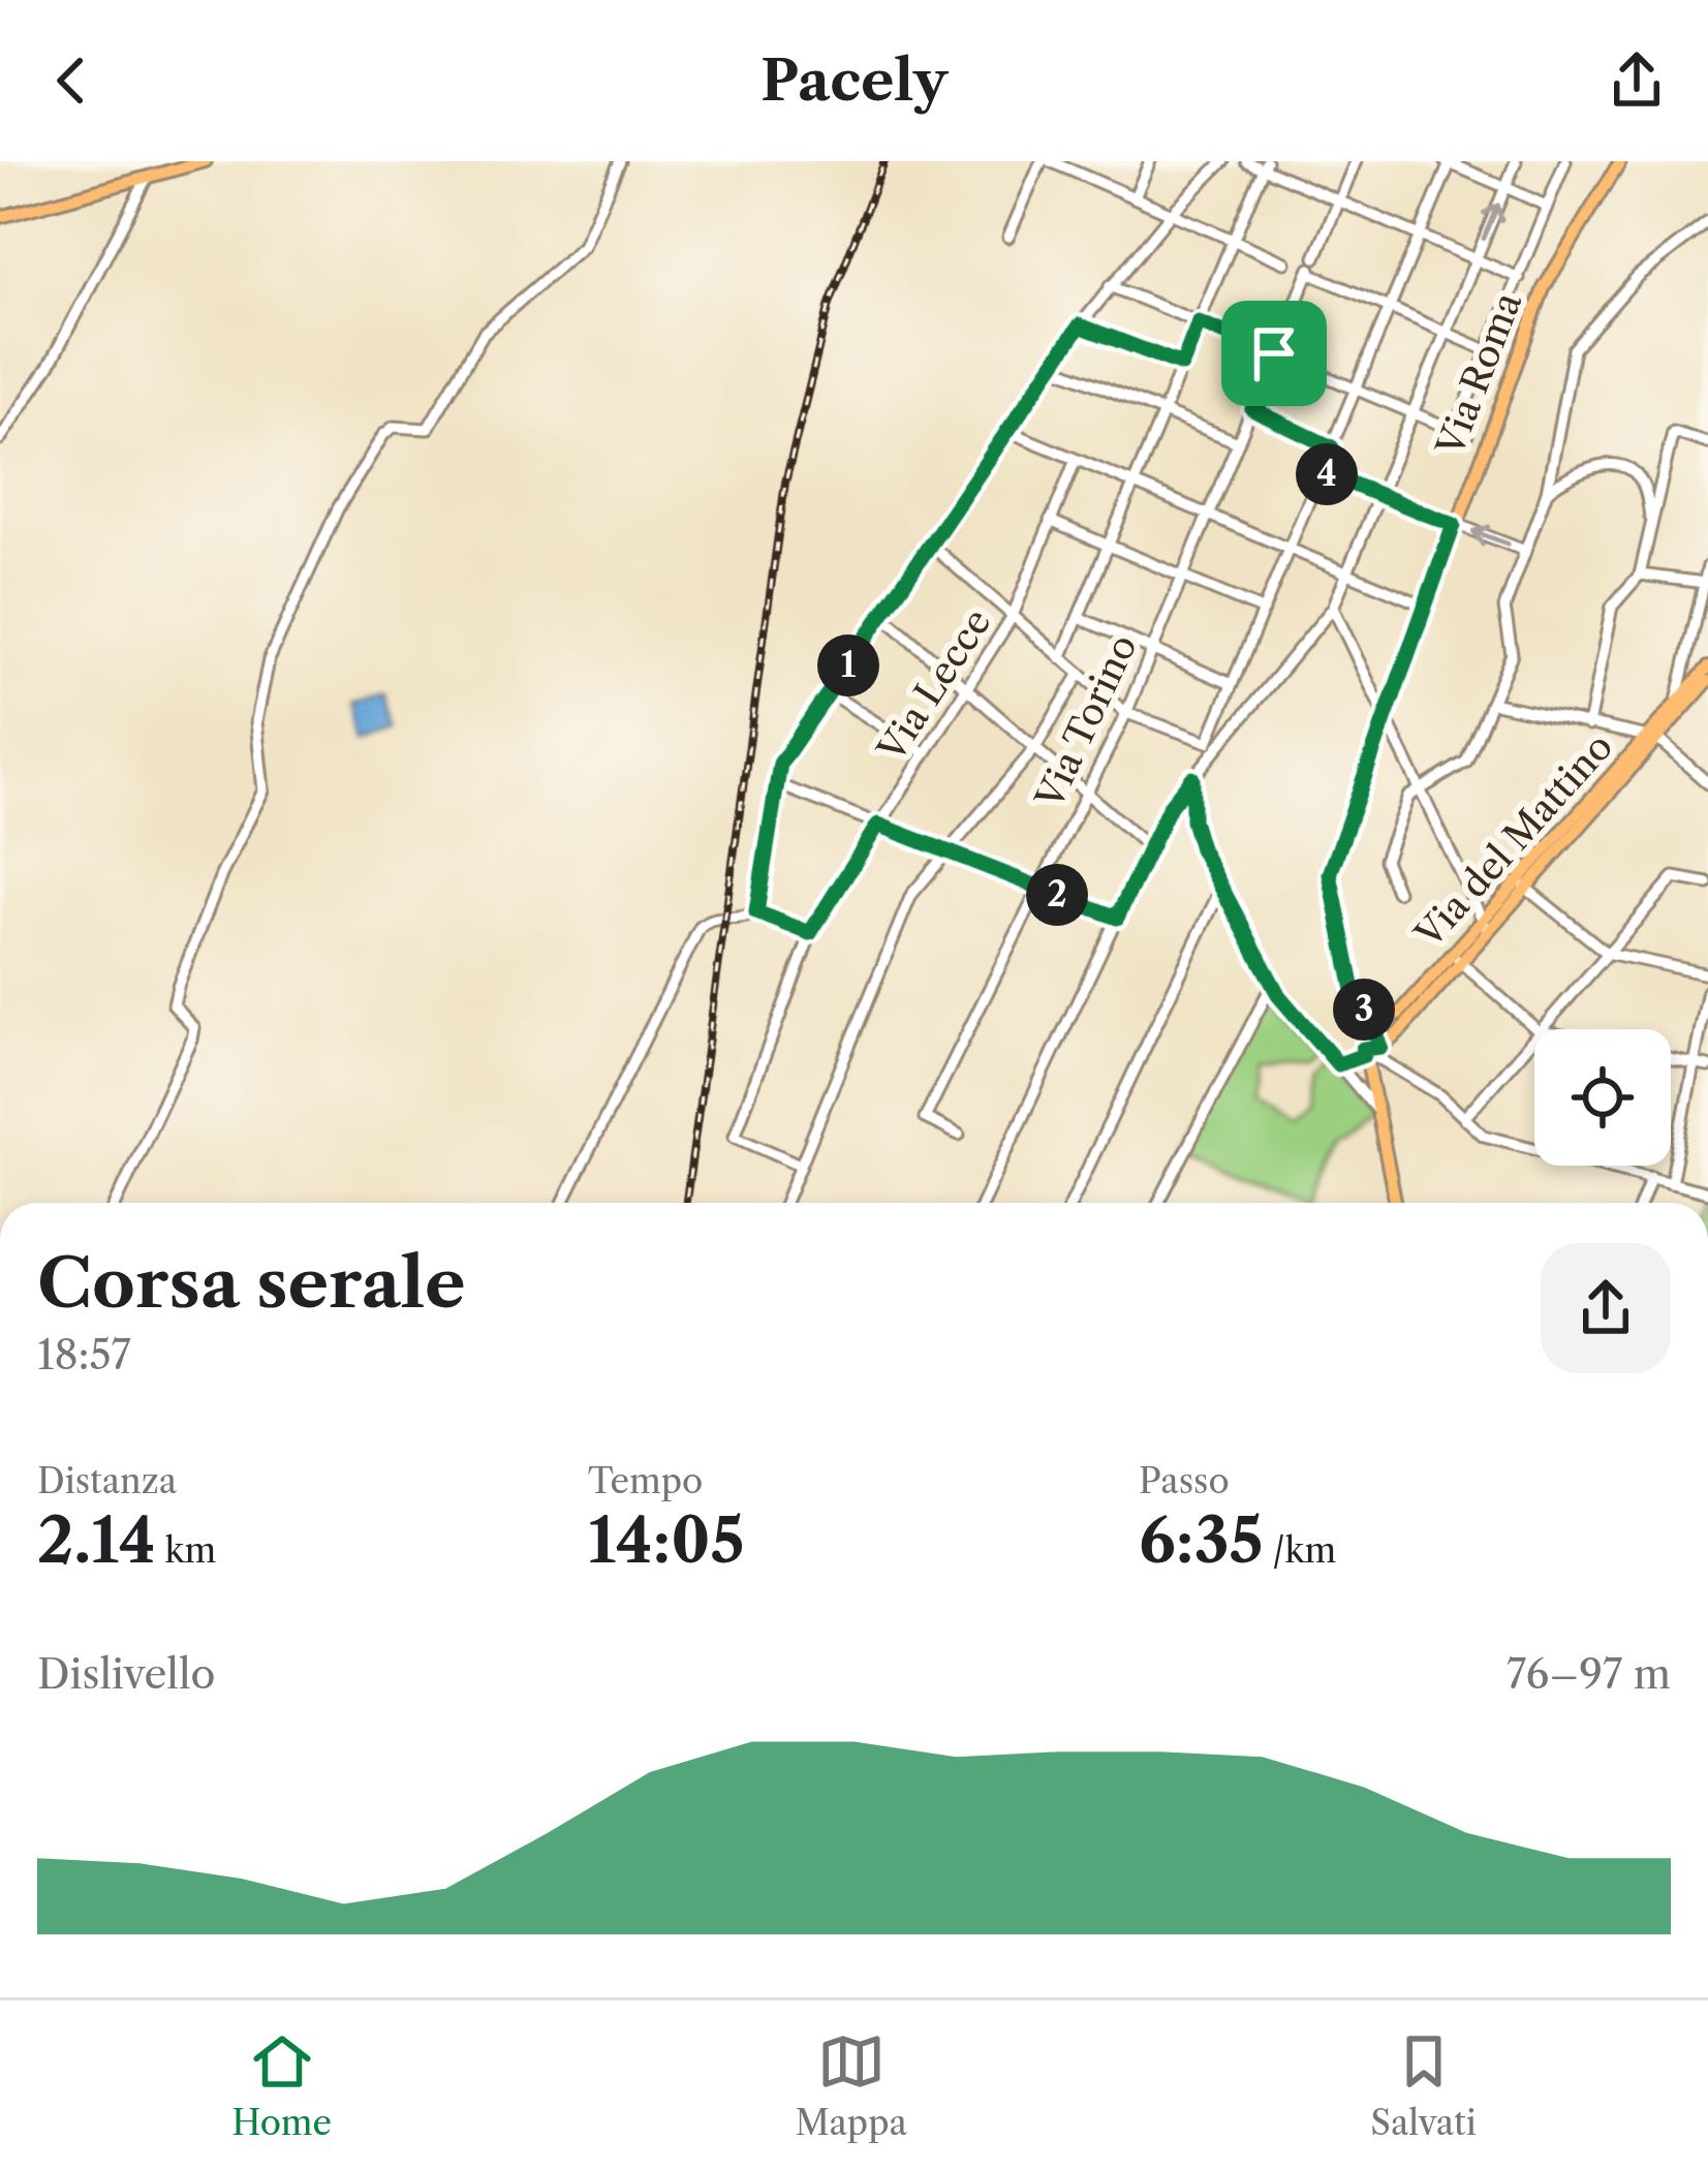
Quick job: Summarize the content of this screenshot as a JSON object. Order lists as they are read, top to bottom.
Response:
{
  "streets": {
    "main road": ["Via Roma", "Via del Mattino"],
    "street": ["Via Lecce", "Via Torino"]
  },
  "page": {
    "header": "Pacely",
    "pins": [
      "4",
      "1",
      "2",
      "3"
    ],
    "heading": ["Corsa serale", "18:57"],
    "stats": [
      ["Distanza", "2.14 km"],
      ["Tempo", "14:05"],
      ["Passo", "6:35 /km"]
    ],
    "chart": ["Dislivello", "76–97 m"],
    "tabs": ["Home", "Mappa", "Salvati"]
  }
}
